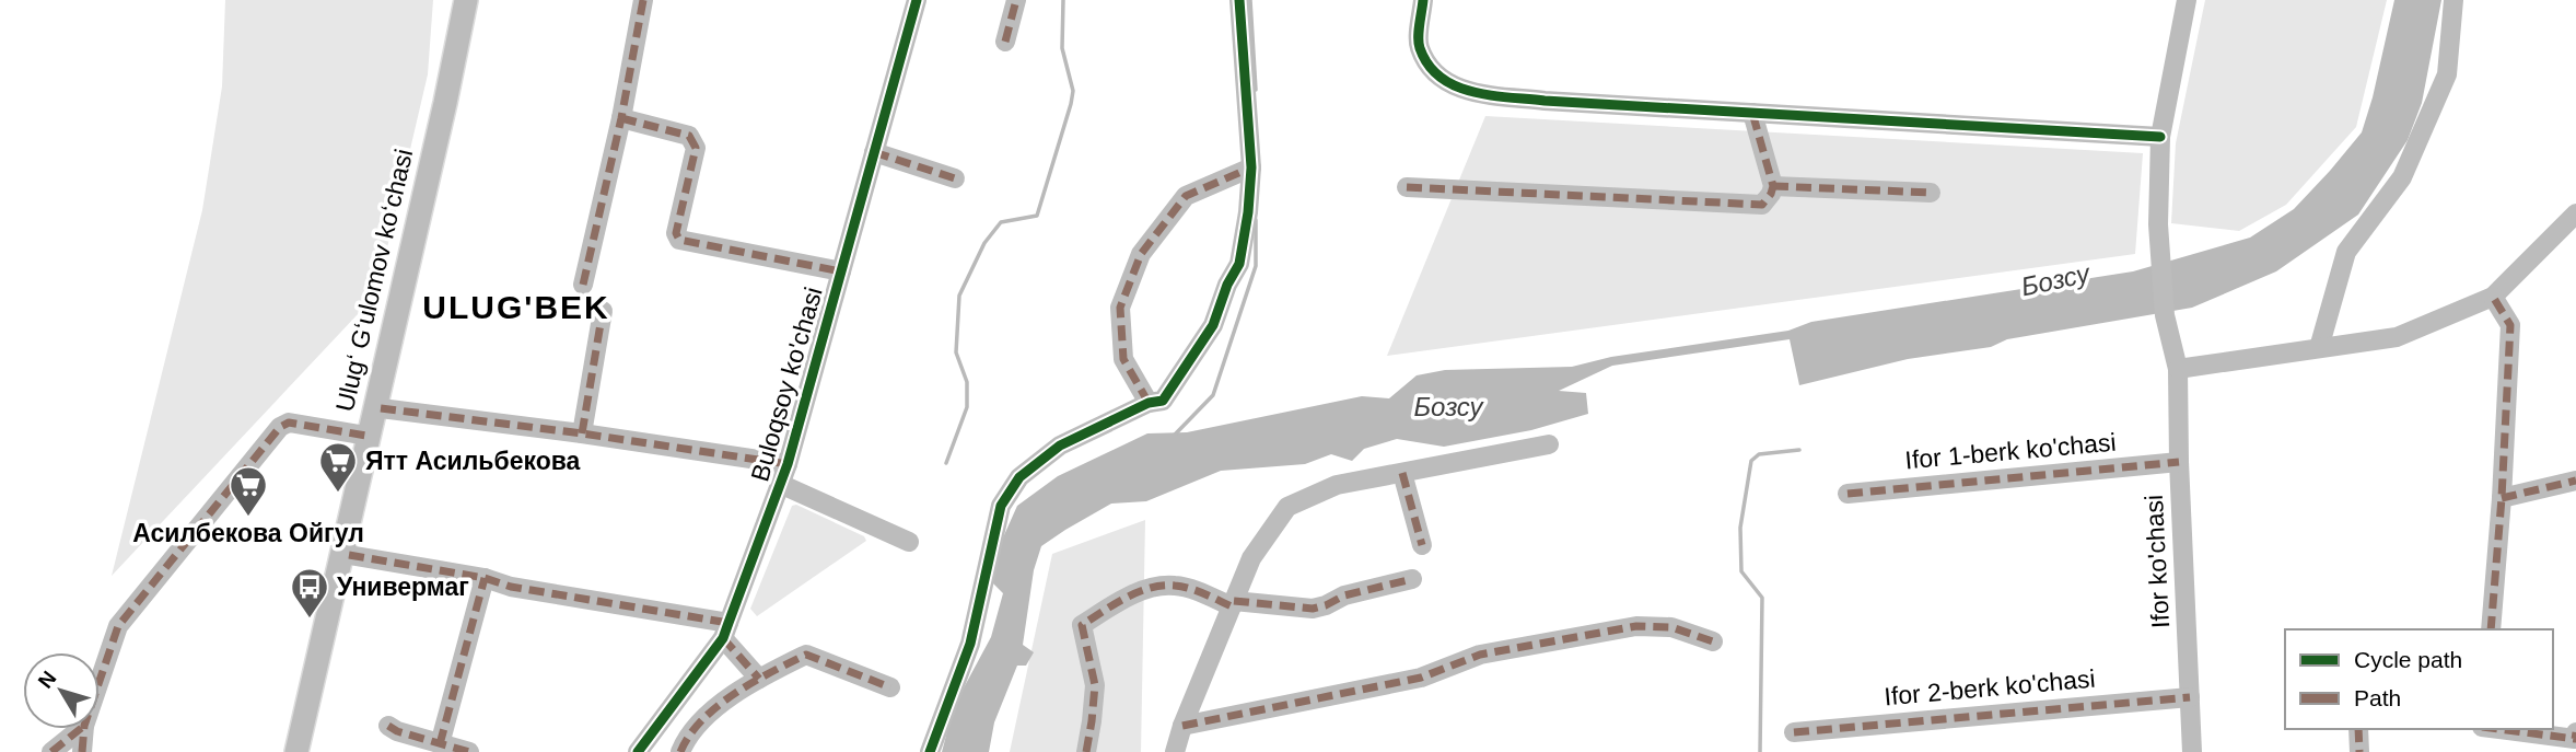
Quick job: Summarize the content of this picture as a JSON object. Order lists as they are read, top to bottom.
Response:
{
  "streets": {
    "main road": ["Ulugʻ Gʻulomov koʻchasi"],
    "street": [
      "Buloqsoy ko'chasi",
      "Ifor 1-berk ko'chasi",
      "Ifor ko'chasi",
      "Ifor 2-berk ko'chasi"
    ]
  },
  "crossings": [
    ["Ifor 1-berk ko'chasi", "Ifor ko'chasi"],
    ["Ifor ko'chasi", "Ifor 2-berk ko'chasi"]
  ],
  "districts": ["ULUG'BEK"],
  "water": ["Бозсу"],
  "places": {
    "supermarket": ["Ятт Асильбекова", "Асилбекова Ойгул"],
    "bus stop": ["Универмаг"]
  },
  "legend": ["Cycle path", "Path"],
  "north": "top left"
}
